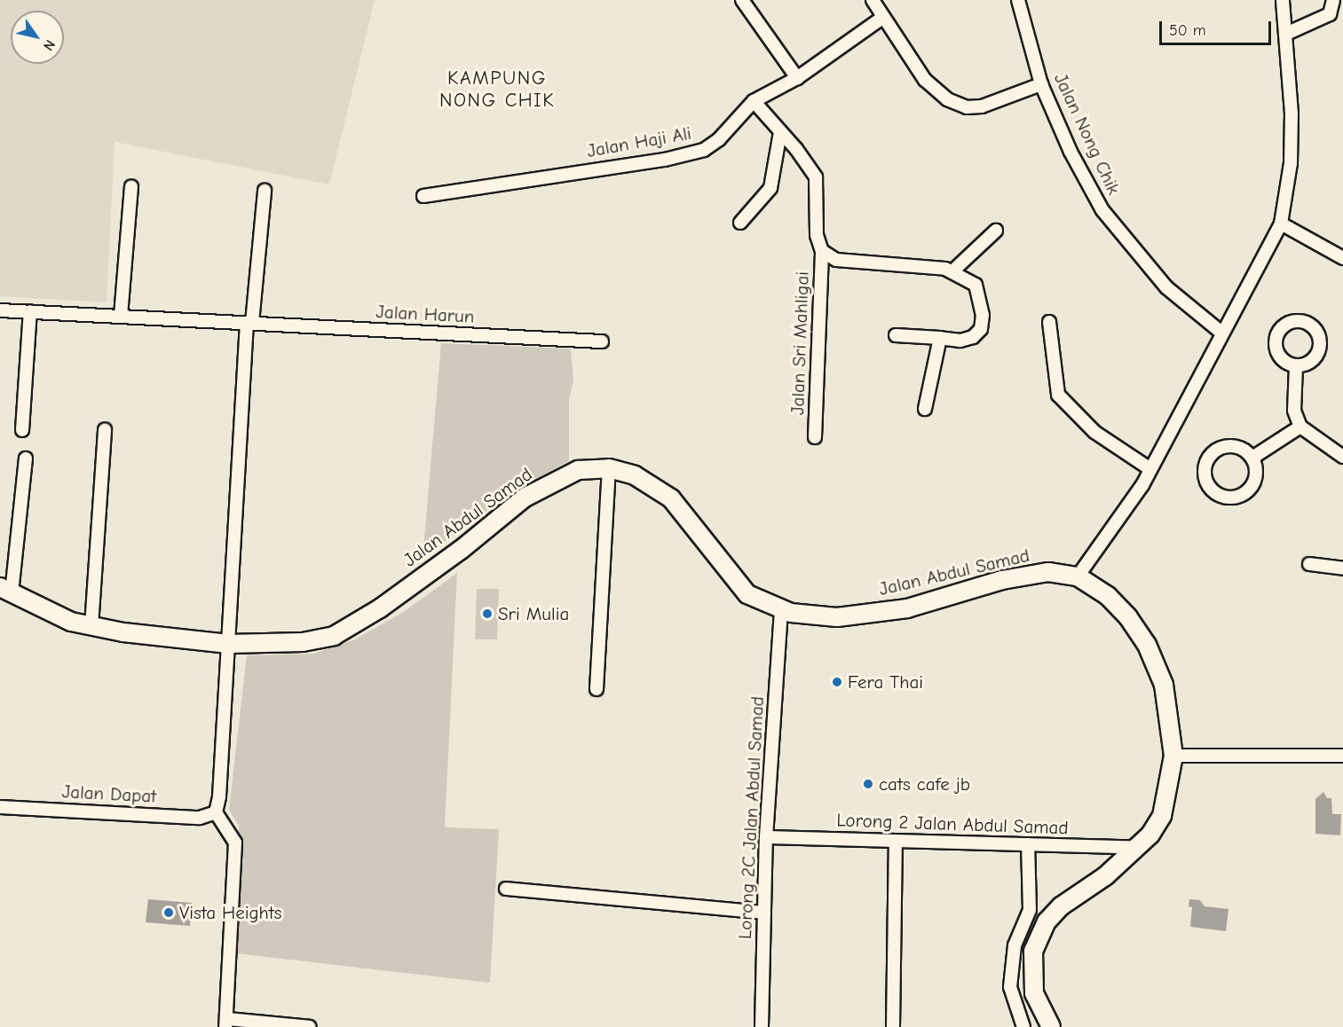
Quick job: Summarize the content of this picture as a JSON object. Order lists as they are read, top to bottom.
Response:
{
  "streets": {
    "street": [
      "Jalan Nong Chik",
      "Jalan Haji Ali",
      "Jalan Harun",
      "Jalan Sri Mahligai",
      "Jalan Abdul Samad",
      "Jalan Dapat",
      "Lorong 2C Jalan Abdul Samad",
      "Lorong 2 Jalan Abdul Samad"
    ]
  },
  "crossings": [
    ["Jalan Haji Ali", "Jalan Sri Mahligai"],
    ["Jalan Abdul Samad", "Lorong 2C Jalan Abdul Samad"],
    ["Jalan Abdul Samad", "Lorong 2 Jalan Abdul Samad"],
    ["Lorong 2C Jalan Abdul Samad", "Lorong 2 Jalan Abdul Samad"]
  ],
  "districts": ["KAMPUNG NONG CHIK"],
  "places": [
    "Sri Mulia",
    "Fera Thai",
    "cats cafe jb",
    "Vista Heights"
  ],
  "scale_bar": "50 m",
  "north": "bottom right"
}
